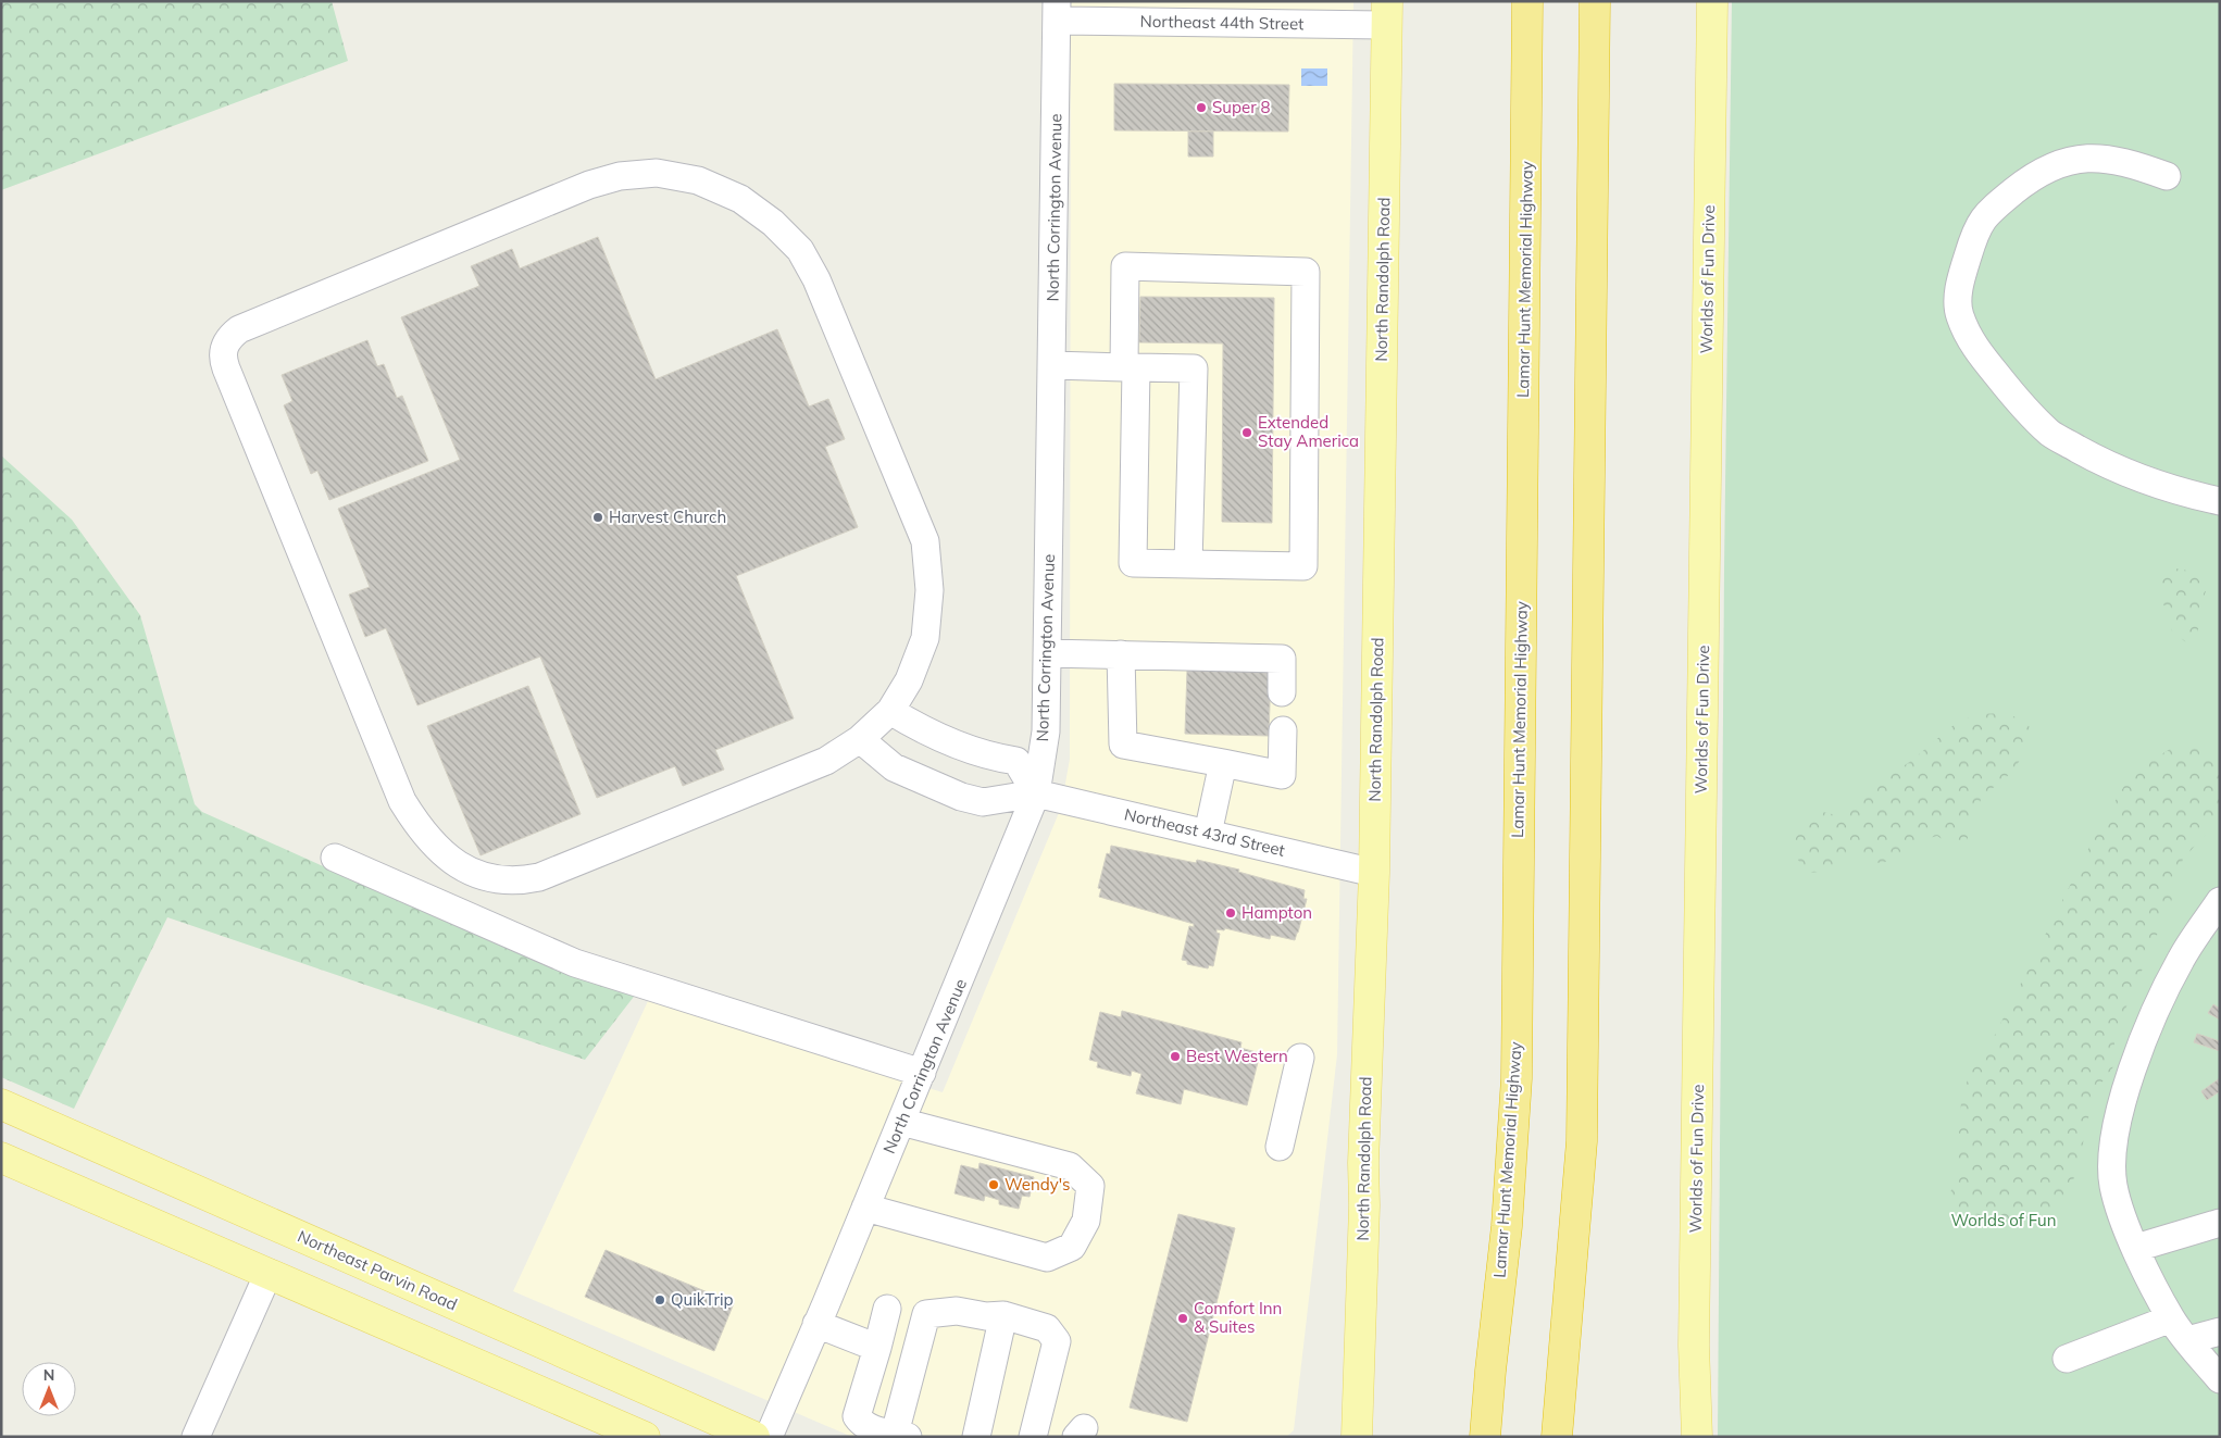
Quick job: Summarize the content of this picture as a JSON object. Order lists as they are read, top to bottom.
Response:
{
  "streets": {
    "highway": ["Lamar Hunt Memorial Highway"],
    "main road": ["North Randolph Road", "Worlds of Fun Drive", "Northeast Parvin Road"],
    "street": ["Northeast 44th Street", "North Corrington Avenue", "Northeast 43rd Street"]
  },
  "crossings": [
    ["Northeast 44th Street", "North Corrington Avenue"],
    ["Northeast 44th Street", "North Randolph Road"],
    ["North Corrington Avenue", "Northeast 43rd Street"],
    ["North Randolph Road", "Northeast 43rd Street"]
  ],
  "parks": ["Worlds of Fun"],
  "places": [
    "Super 8",
    "Extended Stay America",
    "Harvest Church",
    "Hampton",
    "Best Western",
    "Wendy's",
    "QuikTrip",
    "Comfort Inn & Suites"
  ],
  "north": "top"
}
